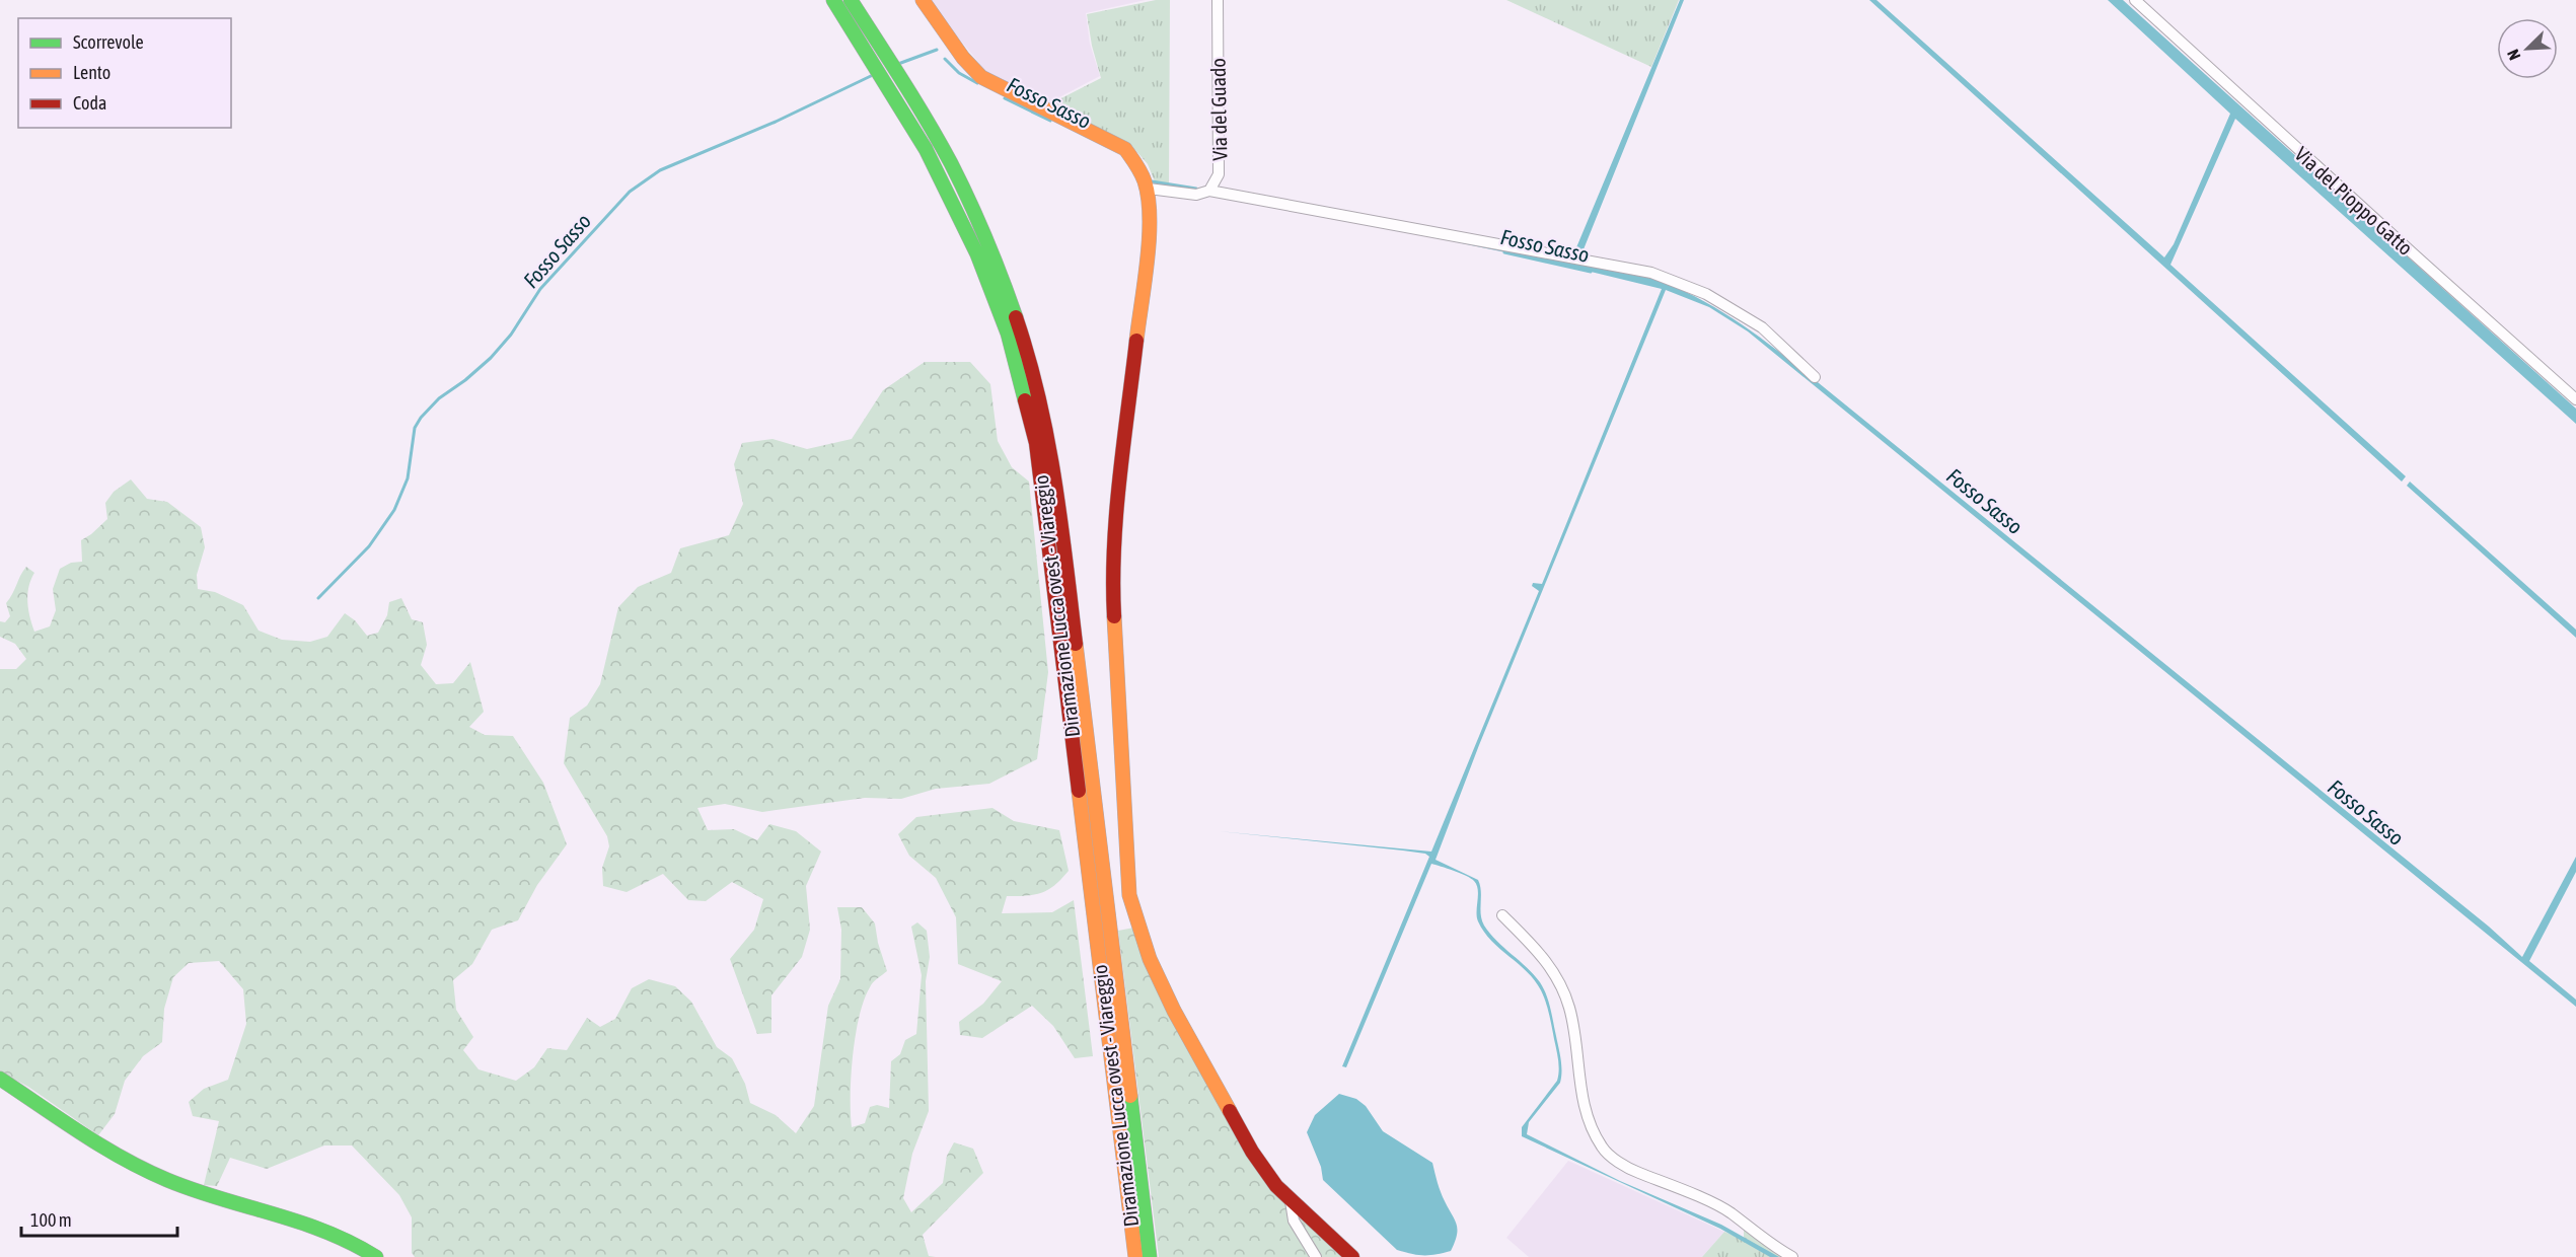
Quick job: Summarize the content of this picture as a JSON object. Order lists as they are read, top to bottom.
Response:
{
  "streets": {
    "main road": ["Diramazione Lucca ovest - Viareggio"],
    "street": ["Via del Guado", "Via del Pioppo Gatto"]
  },
  "water": ["Fosso Sasso"],
  "legend": ["Scorrevole", "Lento", "Coda"],
  "scale_bar": "100 m",
  "north": "bottom left"
}
